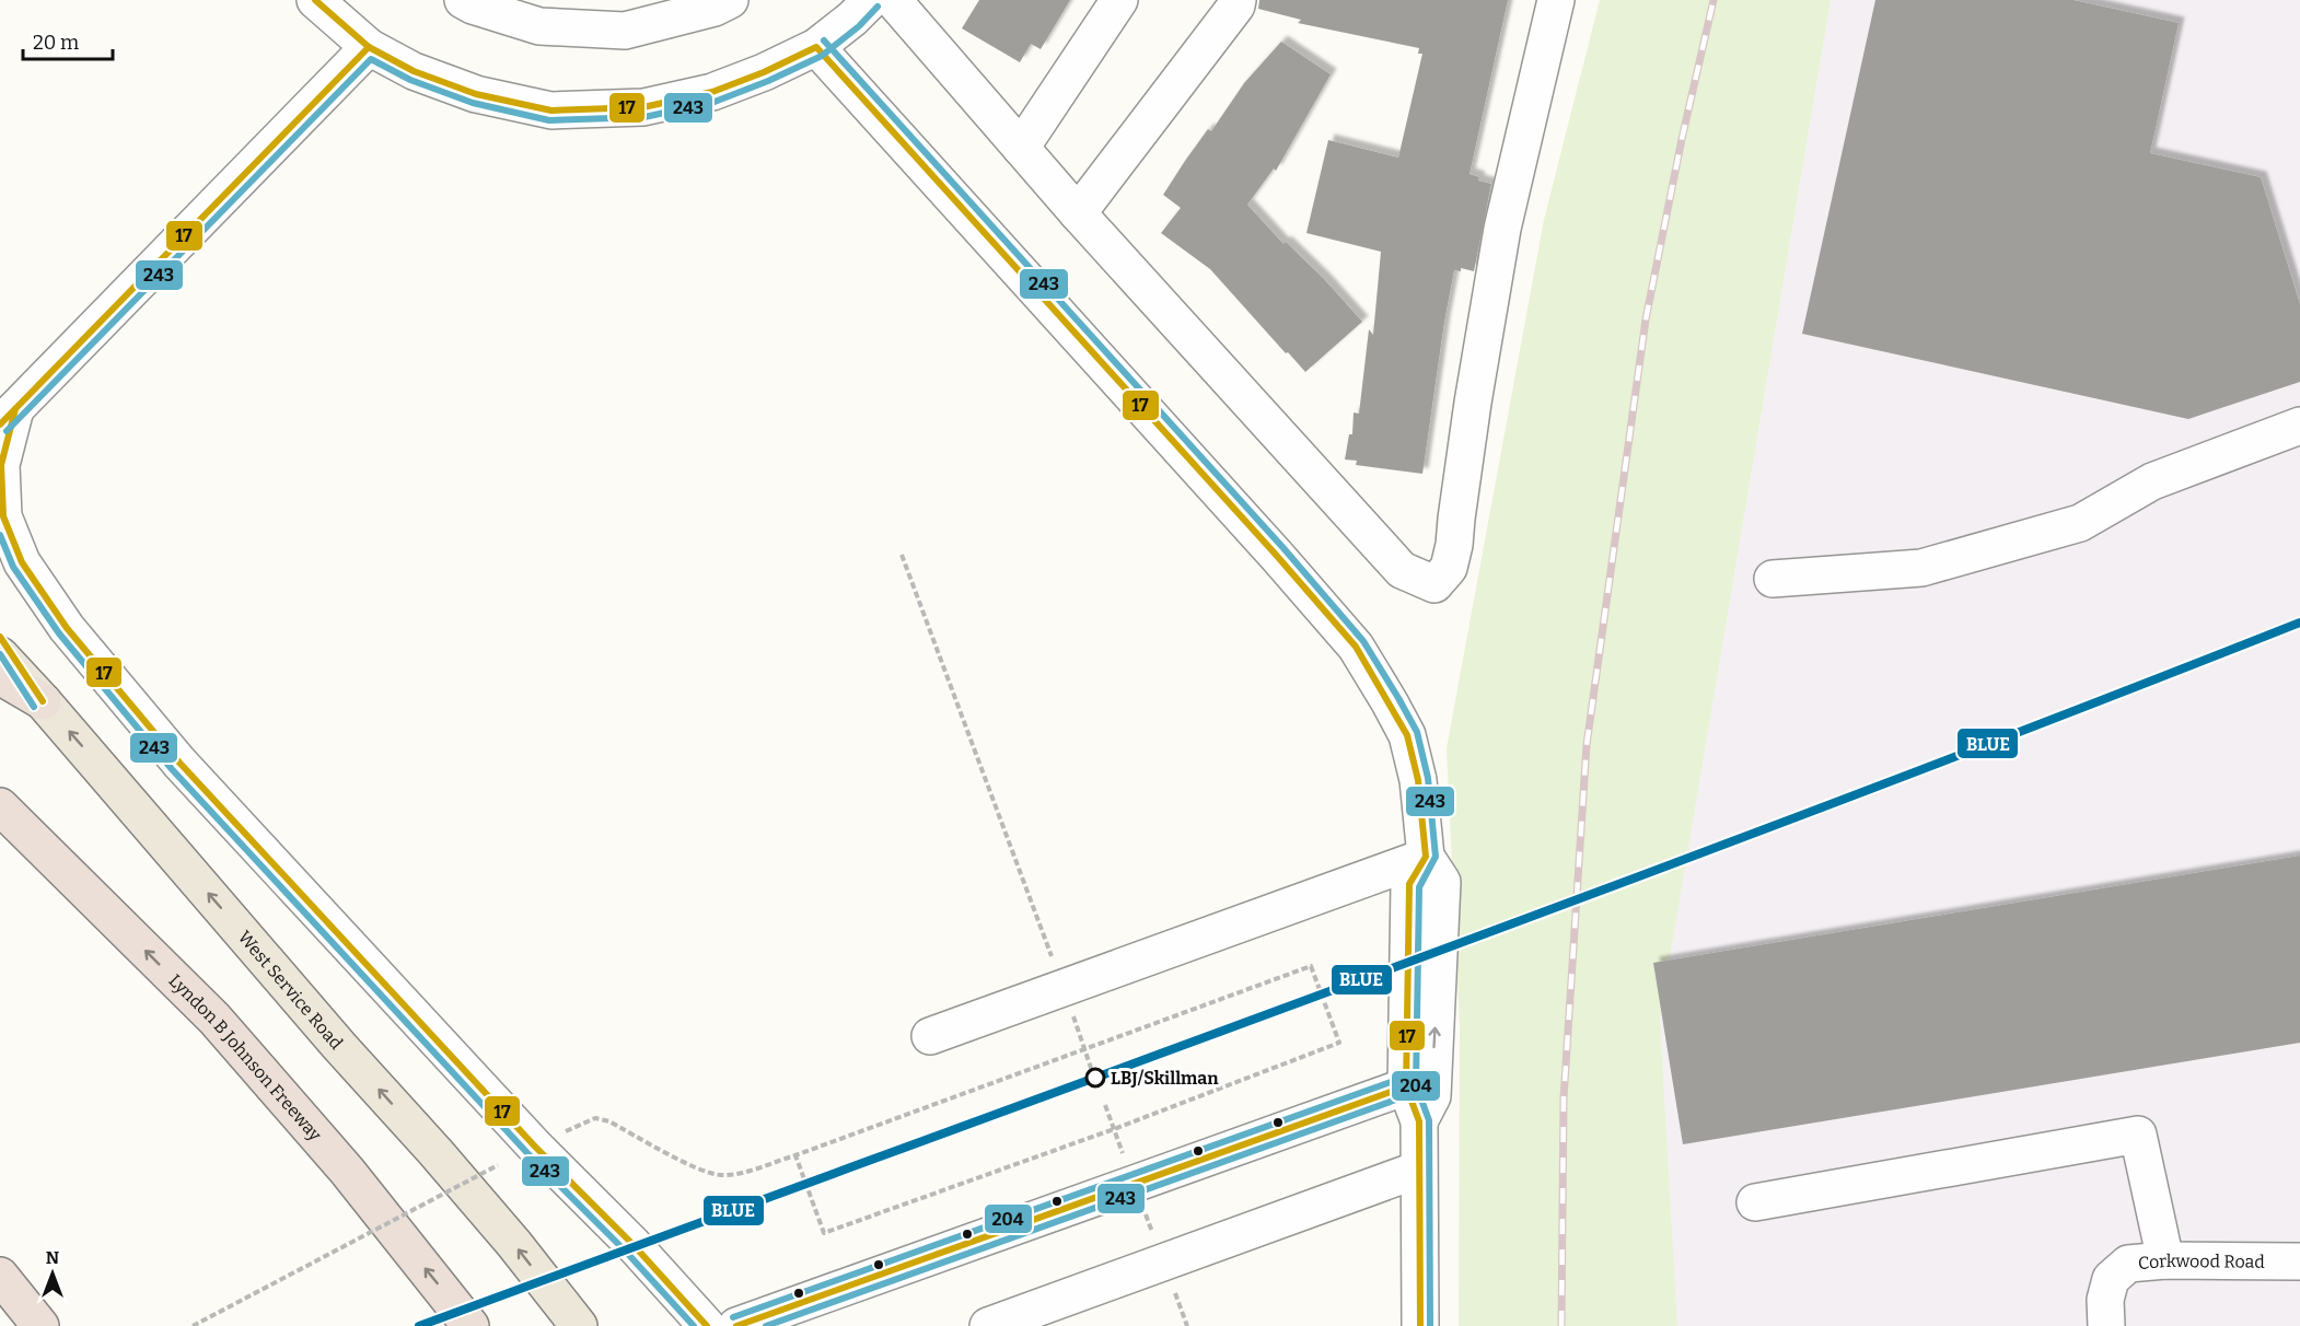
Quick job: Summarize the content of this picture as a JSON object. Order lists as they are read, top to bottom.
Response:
{
  "streets": {
    "highway": ["Lyndon B Johnson Freeway"],
    "main road": ["West Service Road"],
    "street": ["Corkwood Road"]
  },
  "one_way": ["West Service Road", "Lyndon B Johnson Freeway"],
  "places": ["LBJ/Skillman"],
  "lines": [
    "transit line 17",
    "transit line 243",
    "transit line BLUE",
    "transit line 204"
  ],
  "scale_bar": "20 m",
  "north": "top"
}
